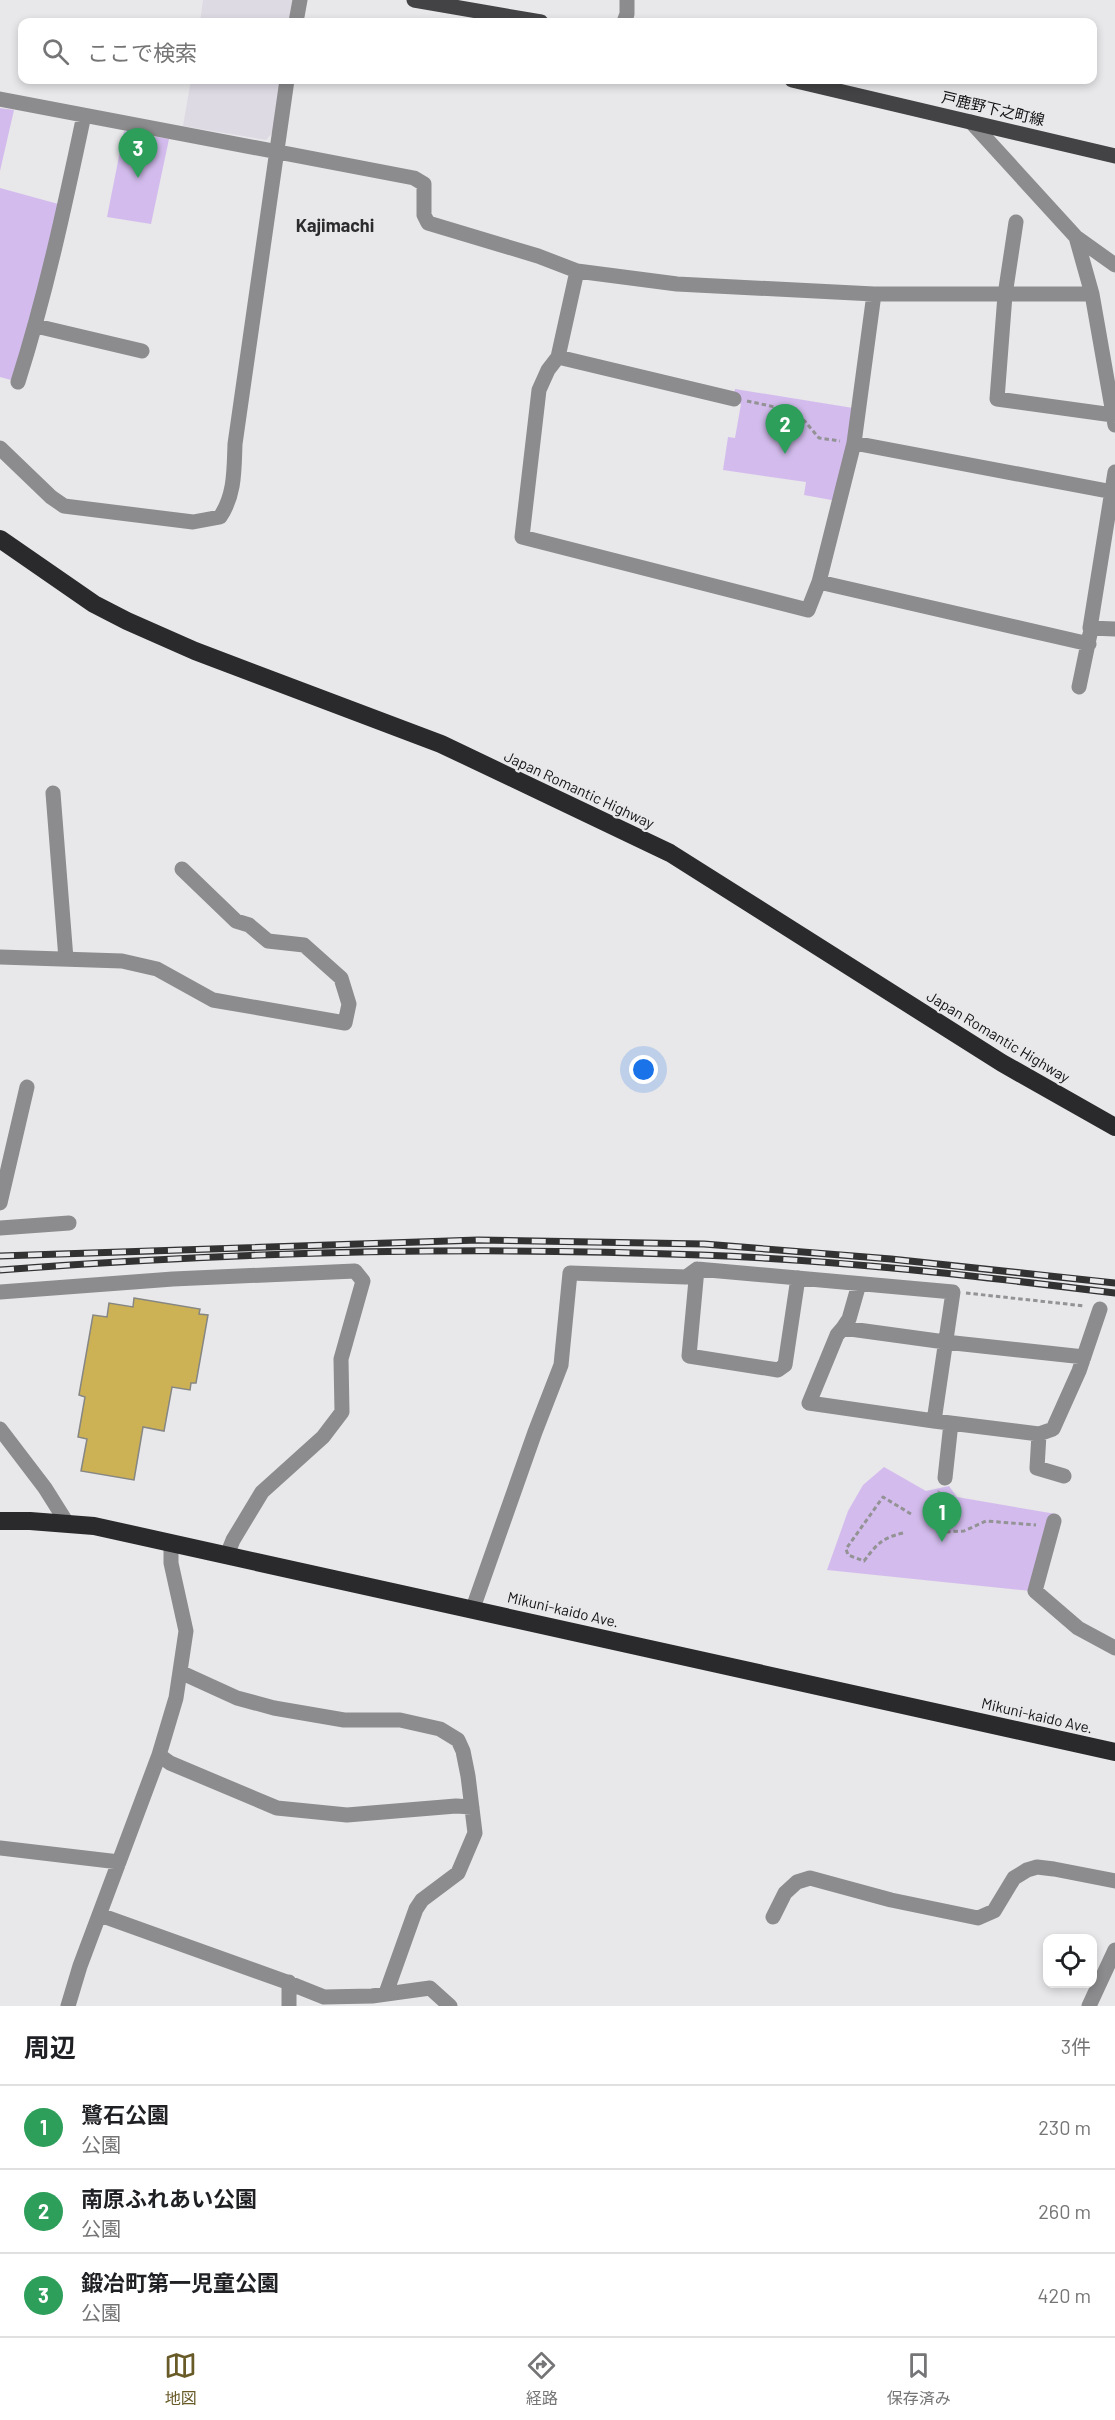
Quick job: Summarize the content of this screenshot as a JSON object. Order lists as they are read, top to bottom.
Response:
{
  "streets": {
    "highway": ["Japan Romantic Highway", "Mikuni-kaido Ave."],
    "main road": ["戸鹿野下之町線"]
  },
  "districts": ["Kajimachi"],
  "page": {
    "search": "ここで検索",
    "pins": ["3", "2", "1"],
    "heading": ["周辺", "3件"],
    "list": [
      {
        "mark": "1",
        "name": "鷺石公園",
        "note": "公園",
        "value": "230 m"
      },
      {
        "mark": "2",
        "name": "南原ふれあい公園",
        "note": "公園",
        "value": "260 m"
      },
      {
        "mark": "3",
        "name": "鍛冶町第一児童公園",
        "note": "公園",
        "value": "420 m"
      }
    ],
    "nav": ["地図", "経路", "保存済み"]
  }
}
